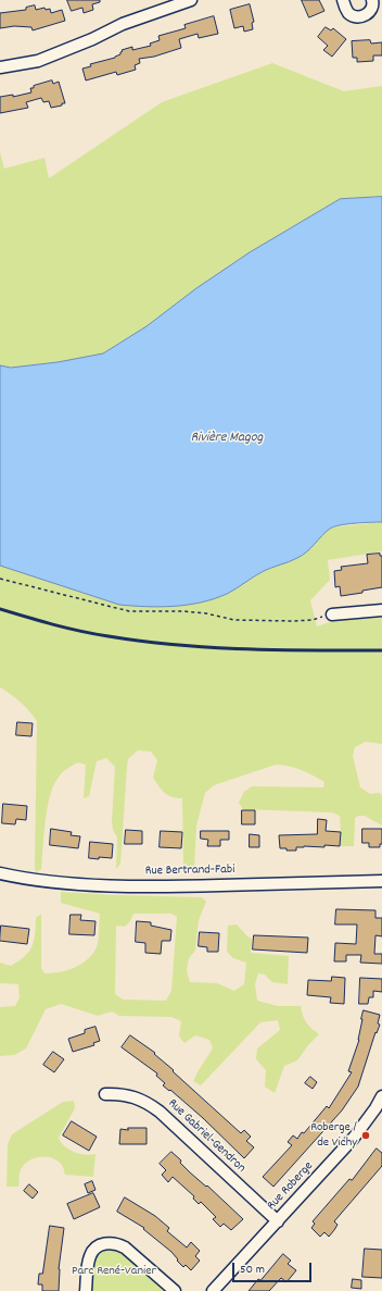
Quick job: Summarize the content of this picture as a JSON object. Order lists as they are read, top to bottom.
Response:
{
  "streets": {
    "street": ["Rue Bertrand-Fabi", "Rue Gabriel-Gendron", "Rue Roberge"]
  },
  "crossings": [
    ["Rue Gabriel-Gendron", "Rue Roberge"]
  ],
  "water": ["Rivière Magog"],
  "parks": ["Parc René-Vanier"],
  "places": ["Roberge / de Vichy"],
  "scale_bar": "50 m"
}
